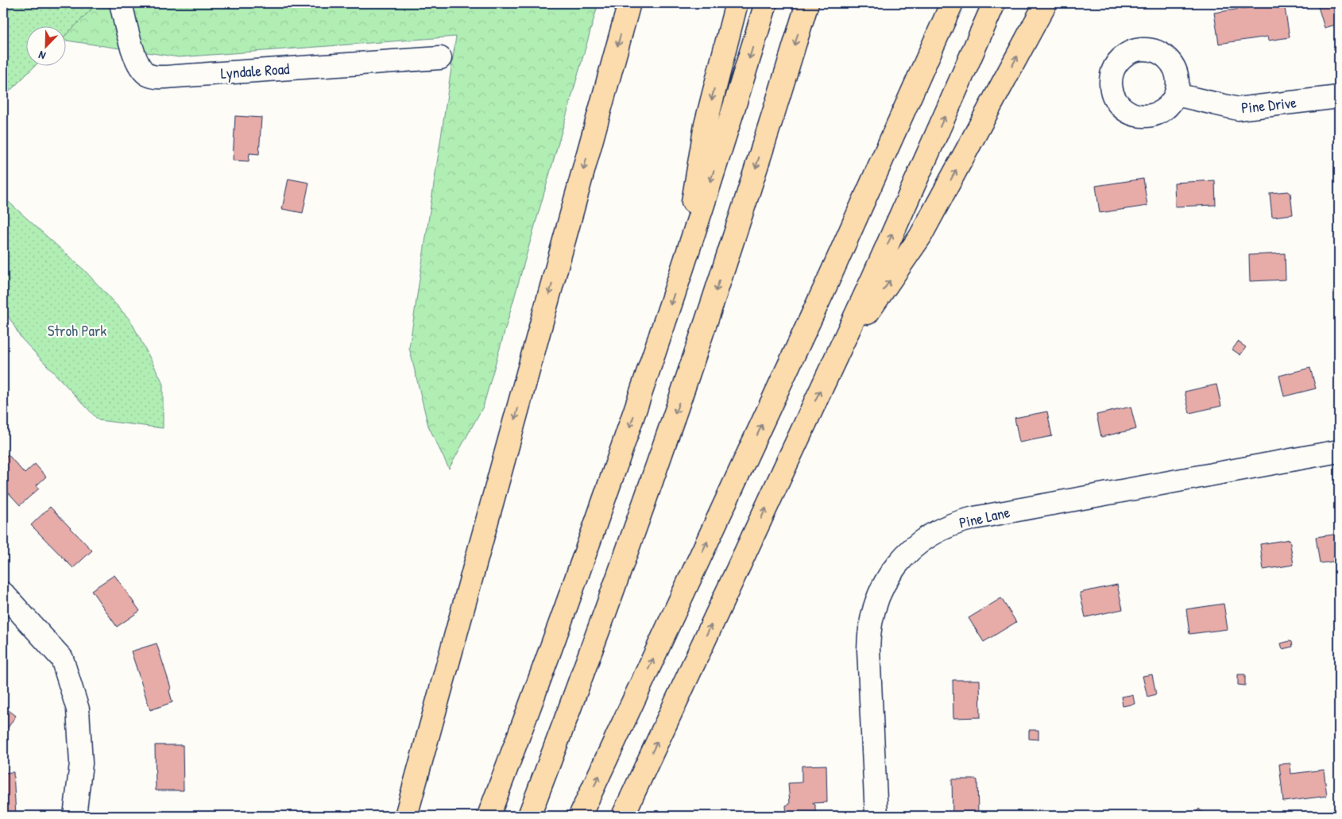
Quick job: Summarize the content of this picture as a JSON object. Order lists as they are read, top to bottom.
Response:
{
  "streets": {
    "street": ["Lyndale Road", "Pine Drive", "Pine Lane"]
  },
  "parks": ["Stroh Park"],
  "north": "bottom left"
}
